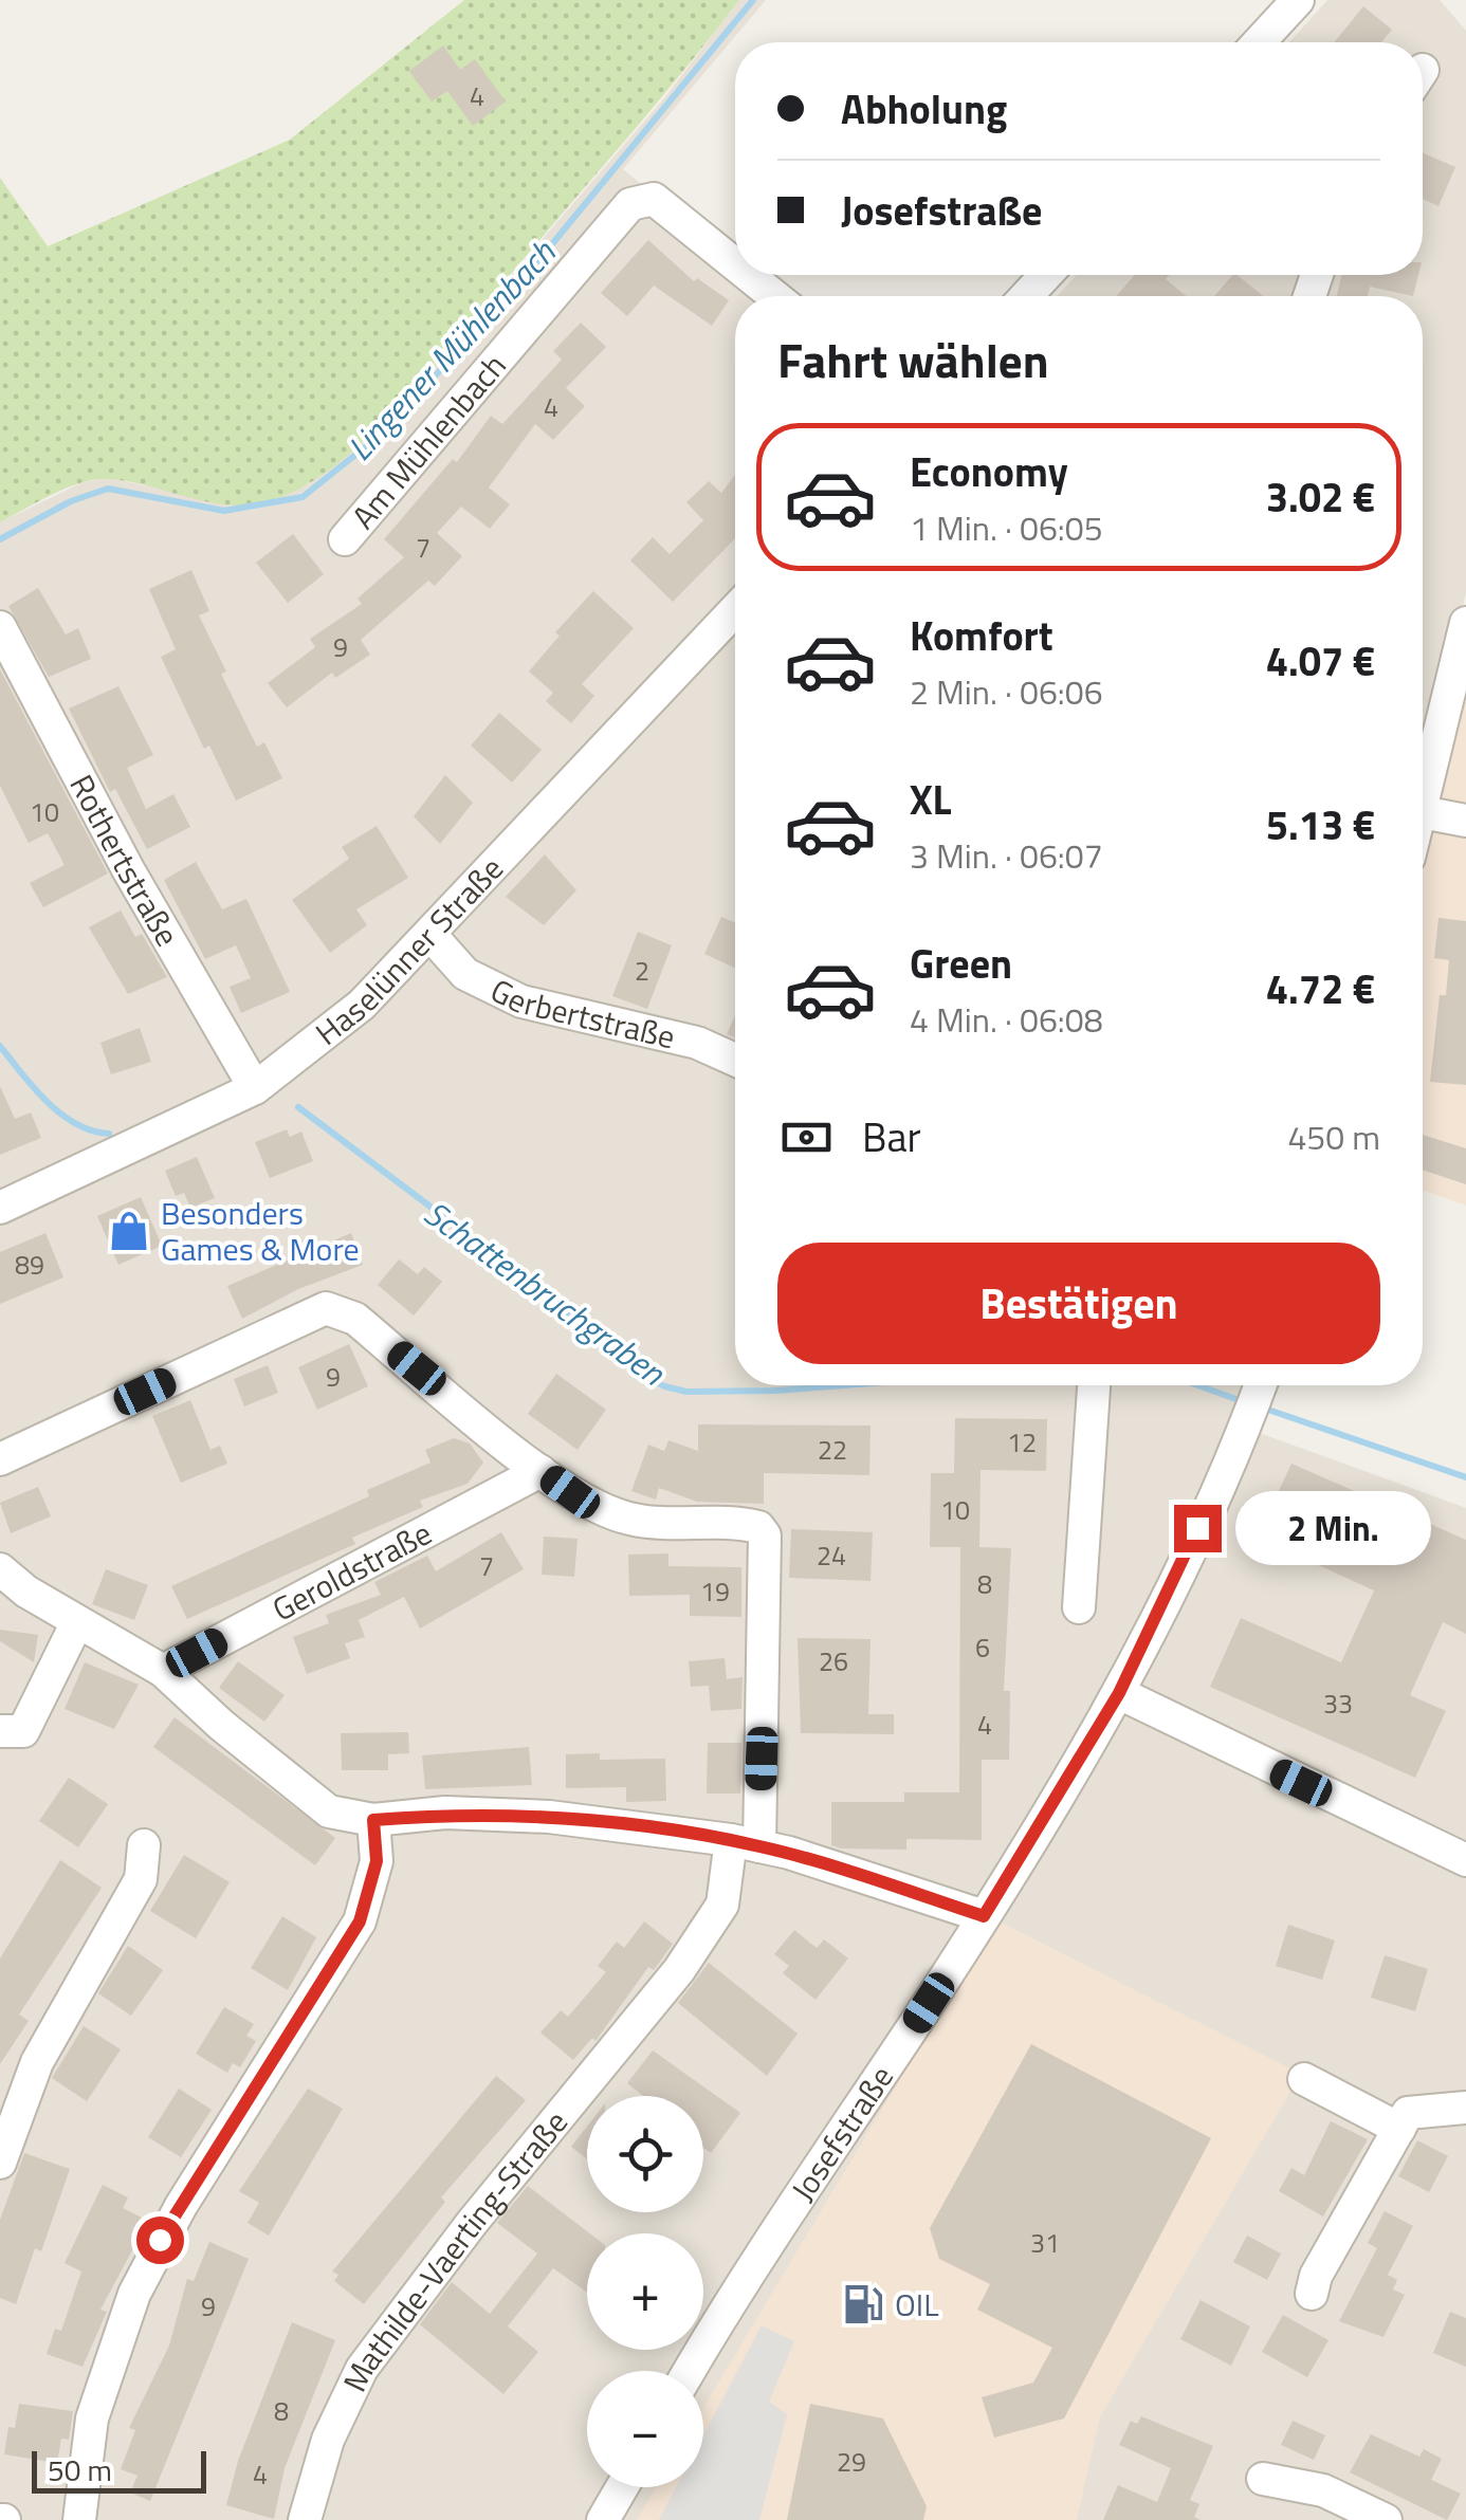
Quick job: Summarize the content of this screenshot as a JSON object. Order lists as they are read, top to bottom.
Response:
{
  "streets": {
    "street": [
      "Am Mühlenbach",
      "Rothertstraße",
      "Haselünner Straße",
      "Gerbertstraße",
      "Geroldstraße",
      "Josefstraße",
      "Mathilde-Vaerting-Straße"
    ]
  },
  "crossings": [
    ["Rothertstraße", "Haselünner Straße"],
    ["Haselünner Straße", "Gerbertstraße"],
    ["Geroldstraße", "Mathilde-Vaerting-Straße"]
  ],
  "water": ["Lingener Mühlenbach", "Schattenbruchgraben"],
  "places": {
    "shop": ["Besonders Games & More"],
    "fuel station": ["OIL"]
  },
  "house_numbers": [
    "4",
    "4",
    "7",
    "9",
    "10",
    "2",
    "89",
    "9",
    "12",
    "22",
    "10",
    "24",
    "7",
    "8",
    "19",
    "6",
    "26",
    "33",
    "4",
    "31",
    "9",
    "8",
    "29",
    "4"
  ],
  "scale_bar": "50 m",
  "page": {
    "banner": ["Abholung", "Josefstraße"],
    "heading": "Fahrt wählen",
    "list": [
      {
        "name": "Economy",
        "note": "1 Min. · 06:05",
        "value": "3.02 €"
      },
      {
        "name": "Komfort",
        "note": "2 Min. · 06:06",
        "value": "4.07 €"
      },
      {
        "name": "XL",
        "note": "3 Min. · 06:07",
        "value": "5.13 €"
      },
      {
        "name": "Green",
        "note": "4 Min. · 06:08",
        "value": "4.72 €"
      }
    ],
    "pay": ["Bar", "450 m"],
    "buttons": "Bestätigen",
    "bubble": "2 Min.",
    "map_buttons": ["+", "−"],
    "scale": "50 m"
  }
}
